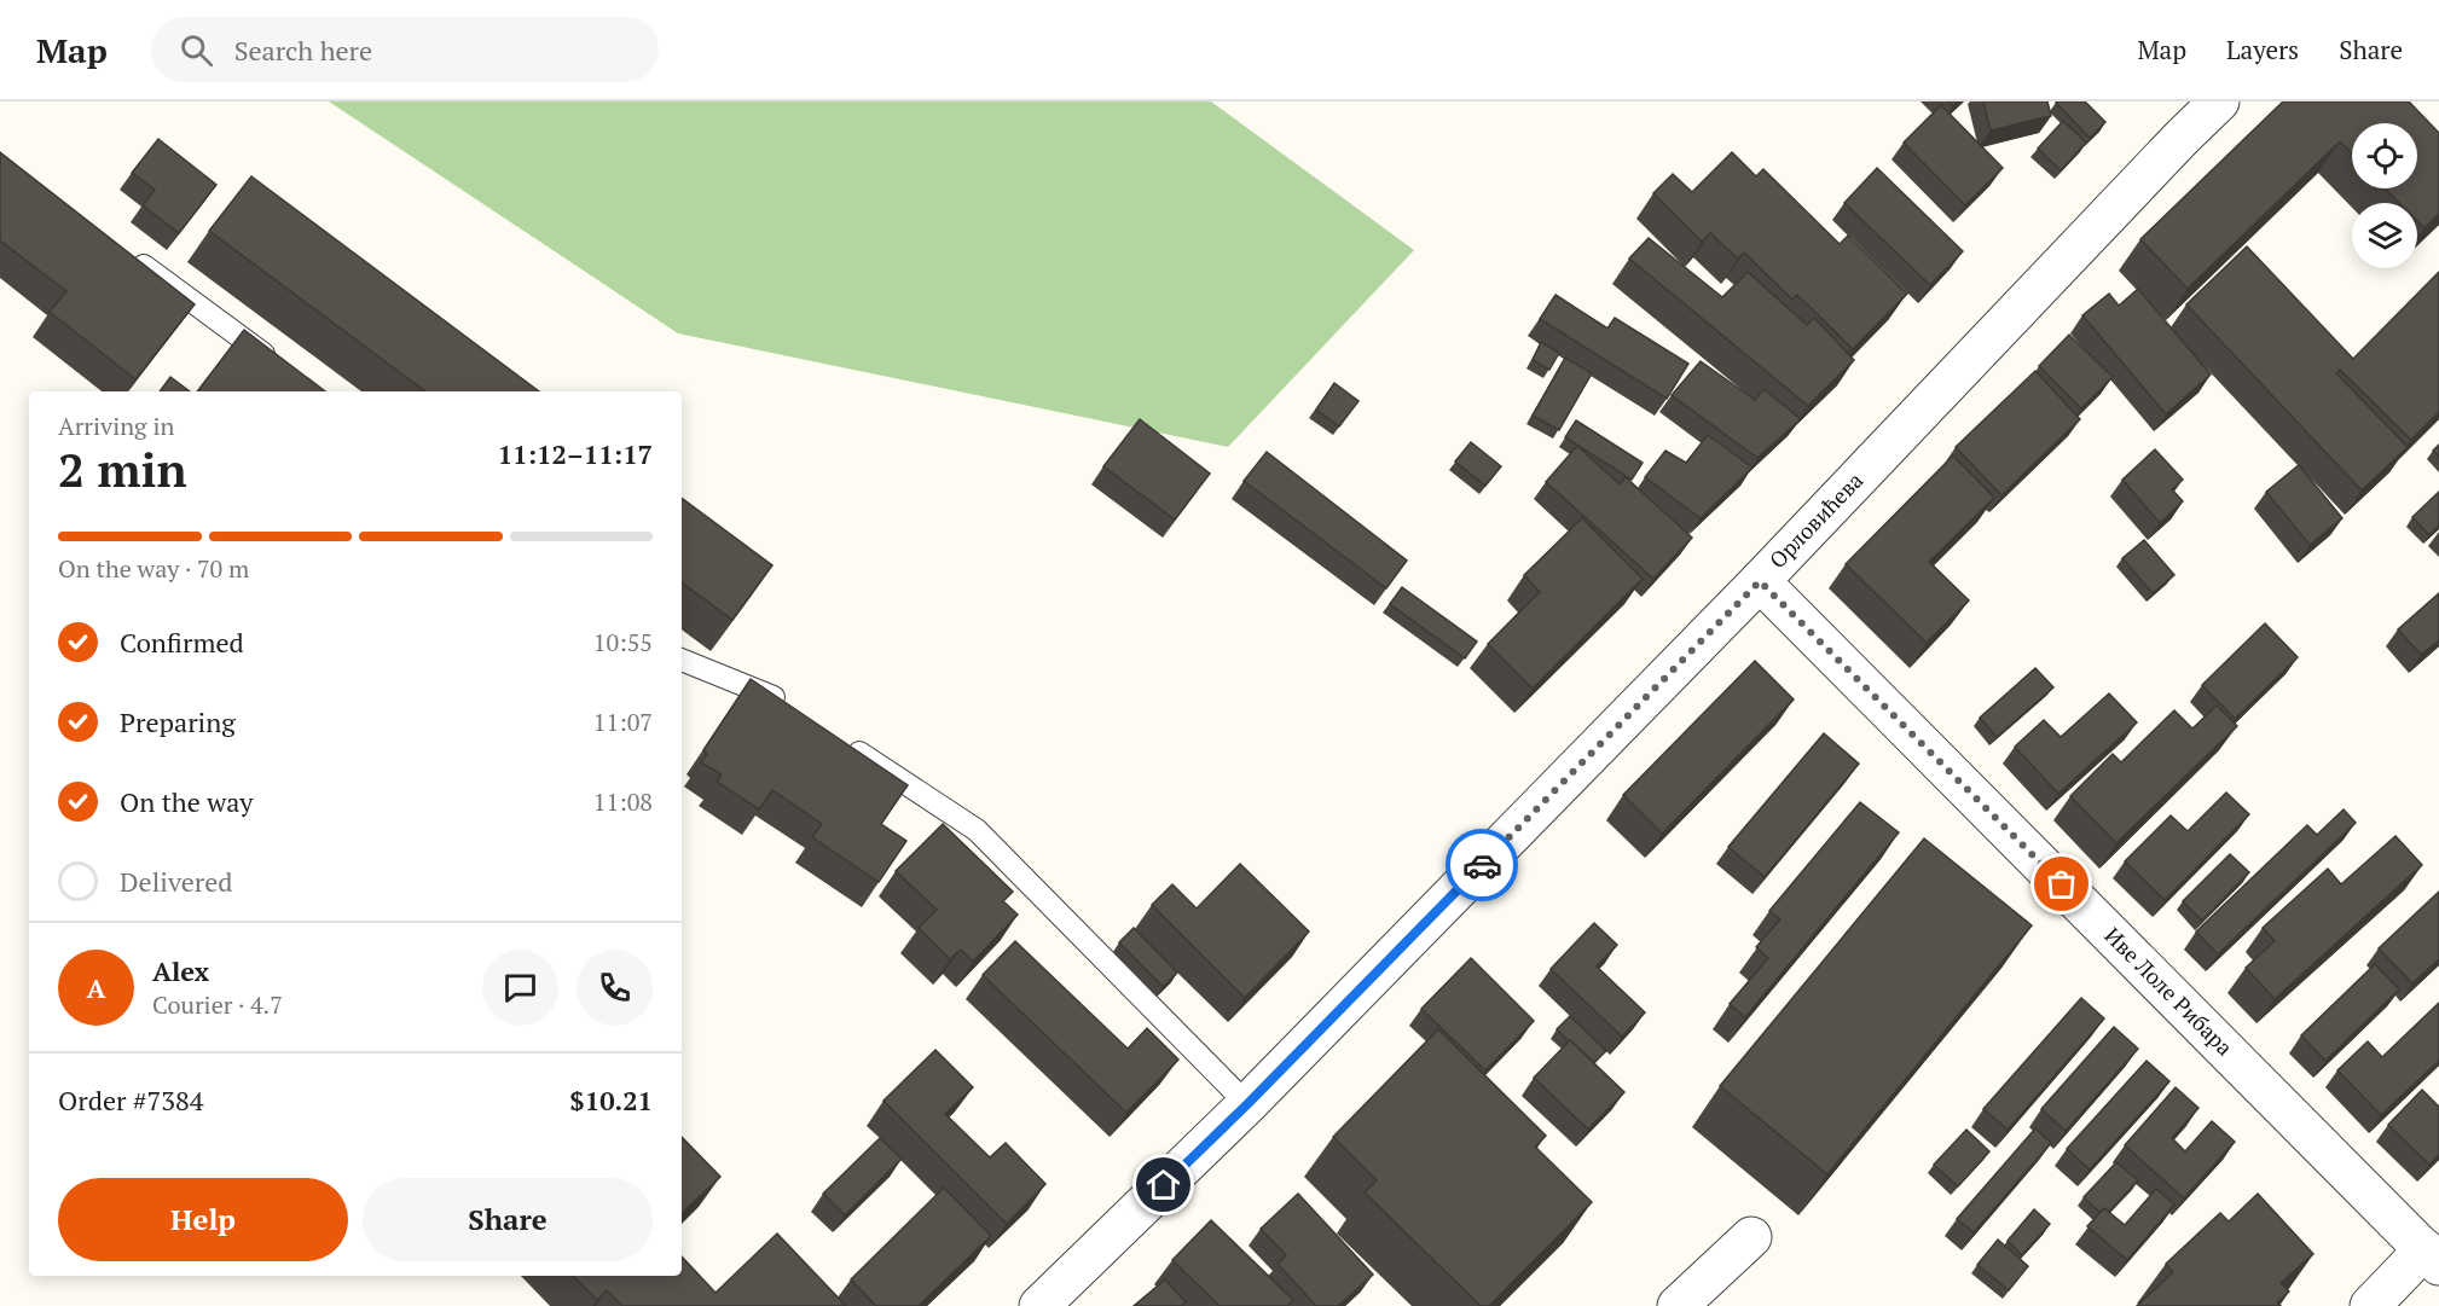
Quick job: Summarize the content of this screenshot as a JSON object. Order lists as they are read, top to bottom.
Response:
{
  "streets": {
    "street": ["Орловићева", "Иве Лоле Рибара"]
  },
  "crossings": [
    ["Орловићева", "Иве Лоле Рибара"]
  ],
  "page": {
    "header": "Map",
    "search": "Search here",
    "nav": ["Map", "Layers", "Share"],
    "heading": ["2 min", "Arriving in", "11:12–11:17"],
    "panel": [
      "Alex",
      "Courier · 4.7",
      "Order #7384",
      "$10.21"
    ],
    "bar": "On the way · 70 m",
    "list": [
      ["Confirmed", "10:55"],
      ["Preparing", "11:07"],
      ["On the way", "11:08"],
      "Delivered"
    ],
    "round": "A",
    "buttons": ["Help", "Share"]
  }
}
